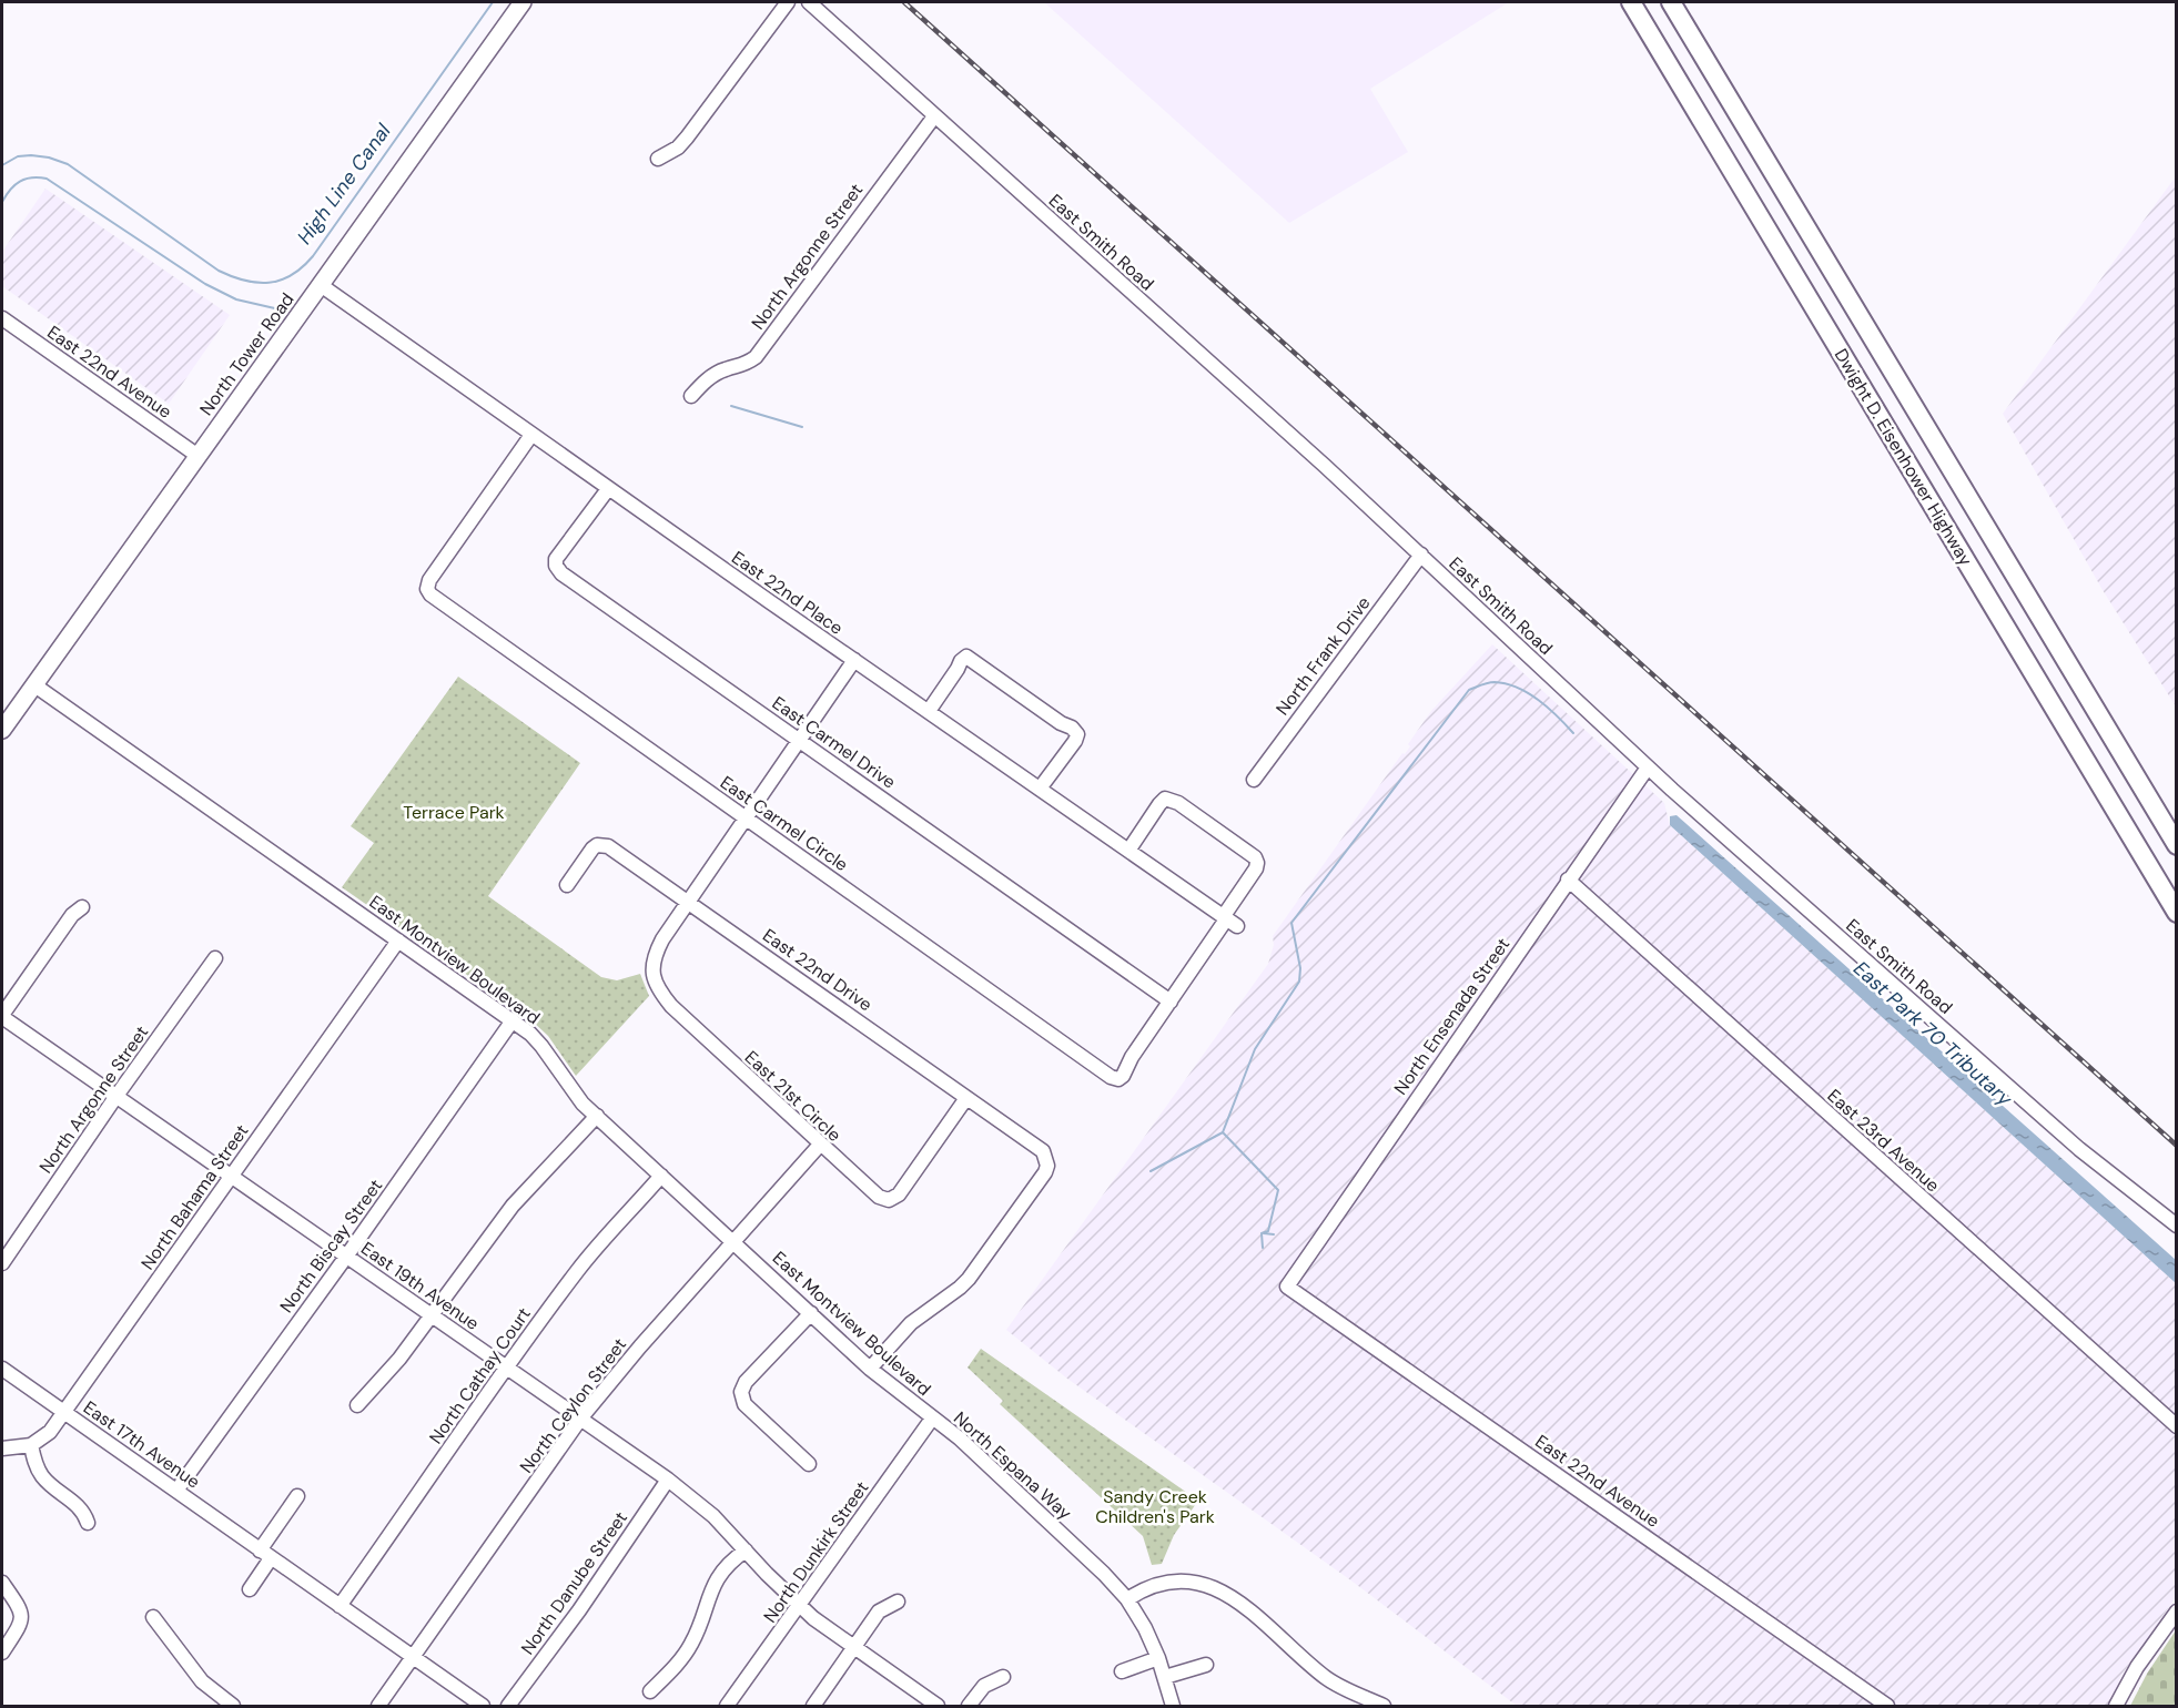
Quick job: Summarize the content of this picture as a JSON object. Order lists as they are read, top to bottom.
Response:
{
  "streets": {
    "highway": ["Dwight D. Eisenhower Highway"],
    "main road": ["North Tower Road"],
    "street": [
      "East Smith Road",
      "North Argonne Street",
      "East 22nd Avenue",
      "East 22nd Place",
      "North Frank Drive",
      "East Carmel Drive",
      "East Carmel Circle",
      "East Montview Boulevard",
      "East 22nd Drive",
      "North Ensenada Street",
      "East 21st Circle",
      "East 23rd Avenue",
      "North Bahama Street",
      "North Biscay Street",
      "East 19th Avenue",
      "North Cathay Court",
      "North Ceylon Street",
      "East 17th Avenue",
      "North Espana Way",
      "North Dunkirk Street",
      "North Danube Street"
    ]
  },
  "crossings": [
    ["East Smith Road", "North Argonne Street"],
    ["East Smith Road", "North Frank Drive"],
    ["East Smith Road", "North Ensenada Street"],
    ["North Argonne Street", "East 19th Avenue"],
    ["North Tower Road", "East 22nd Avenue"],
    ["North Tower Road", "East 22nd Place"],
    ["North Tower Road", "East Montview Boulevard"],
    ["East 22nd Avenue", "North Ensenada Street"],
    ["East 22nd Place", "East Carmel Drive"],
    ["East 22nd Place", "East Carmel Circle"],
    ["East 22nd Place", "East 21st Circle"],
    ["East Carmel Drive", "East Carmel Circle"],
    ["East Carmel Drive", "East 21st Circle"],
    ["East Carmel Circle", "East 21st Circle"],
    ["East Montview Boulevard", "East 22nd Drive"],
    ["East Montview Boulevard", "North Bahama Street"],
    ["East Montview Boulevard", "North Biscay Street"],
    ["East Montview Boulevard", "North Cathay Court"],
    ["East Montview Boulevard", "North Ceylon Street"],
    ["East Montview Boulevard", "North Espana Way"],
    ["East Montview Boulevard", "North Dunkirk Street"],
    ["East 22nd Drive", "East 21st Circle"],
    ["North Ensenada Street", "East 23rd Avenue"],
    ["East 21st Circle", "North Ceylon Street"],
    ["North Bahama Street", "East 19th Avenue"],
    ["North Bahama Street", "East 17th Avenue"],
    ["North Biscay Street", "East 19th Avenue"],
    ["North Biscay Street", "East 17th Avenue"],
    ["East 19th Avenue", "North Cathay Court"],
    ["East 19th Avenue", "North Ceylon Street"],
    ["East 19th Avenue", "North Dunkirk Street"],
    ["East 19th Avenue", "North Danube Street"],
    ["North Cathay Court", "East 17th Avenue"],
    ["North Ceylon Street", "East 17th Avenue"],
    ["North Espana Way", "North Dunkirk Street"]
  ],
  "water": ["High Line Canal", "East Park 70 Tributary"],
  "parks": ["Terrace Park", "Sandy Creek Children's Park"]
}
